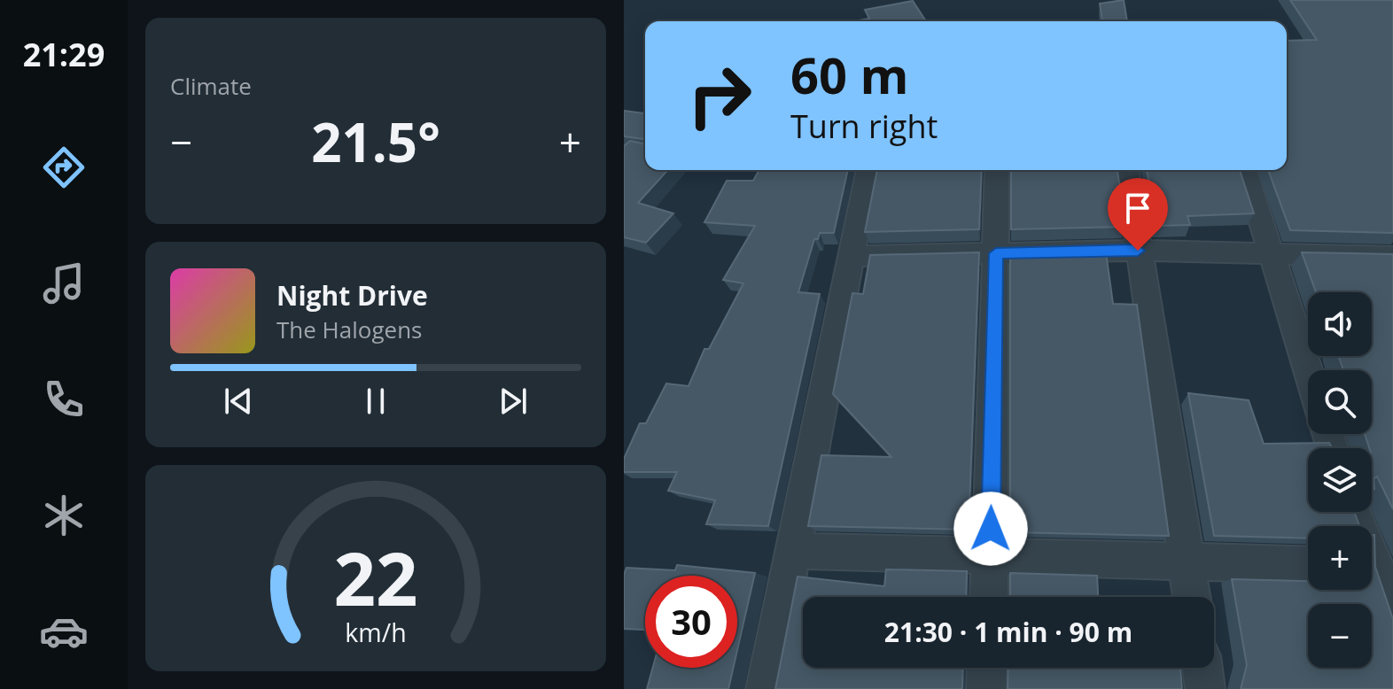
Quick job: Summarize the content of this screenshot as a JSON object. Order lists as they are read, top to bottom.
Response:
{
  "page": {
    "tabs": "21:29",
    "tile": "Climate",
    "turn": ["60 m", "Turn right"],
    "heat": ["−", "21.5°", "+"],
    "song": ["Night Drive", "The Halogens"],
    "map_buttons": ["+", "−"],
    "limit": "30",
    "trip": "21:30 · 1 min · 90 m",
    "gauge": ["22", "km/h"]
  }
}
